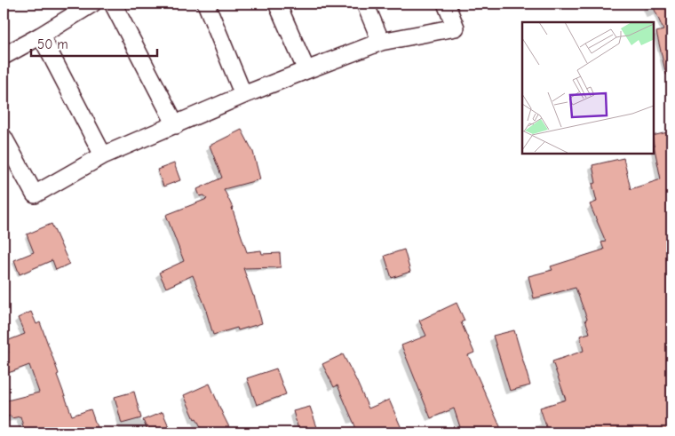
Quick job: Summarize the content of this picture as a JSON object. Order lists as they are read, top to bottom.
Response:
{
  "scale_bar": "50 m"
}
